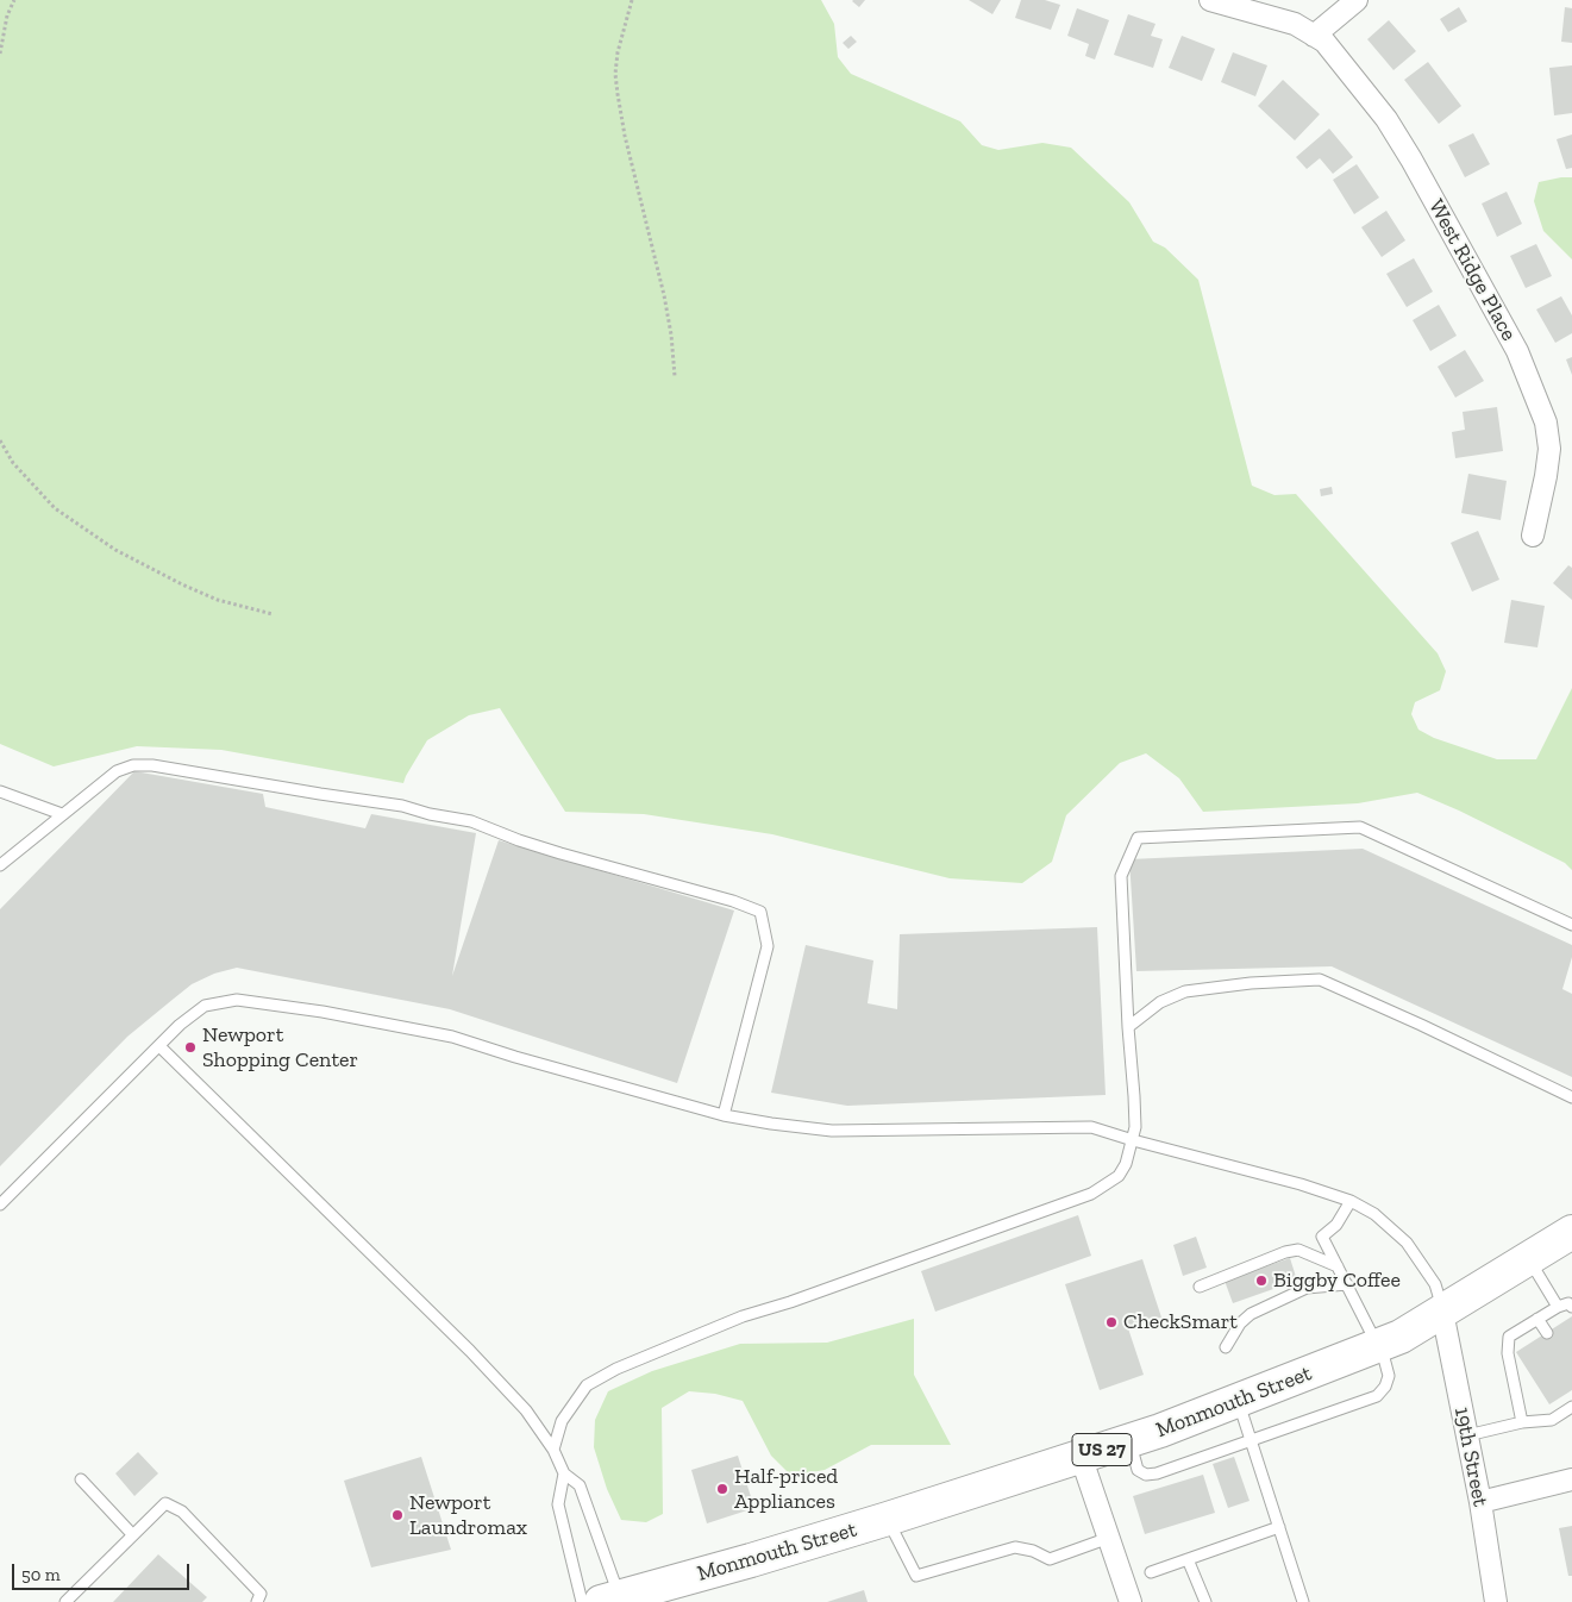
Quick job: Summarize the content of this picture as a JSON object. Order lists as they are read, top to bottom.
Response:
{
  "streets": {
    "main road": ["Monmouth Street", "US 27"],
    "street": ["West Ridge Place", "19th Street"]
  },
  "crossings": [
    ["Monmouth Street", "19th Street"]
  ],
  "places": [
    "Newport Shopping Center",
    "Biggby Coffee",
    "CheckSmart",
    "Half-priced Appliances",
    "Newport Laundromax"
  ],
  "scale_bar": "50 m"
}
